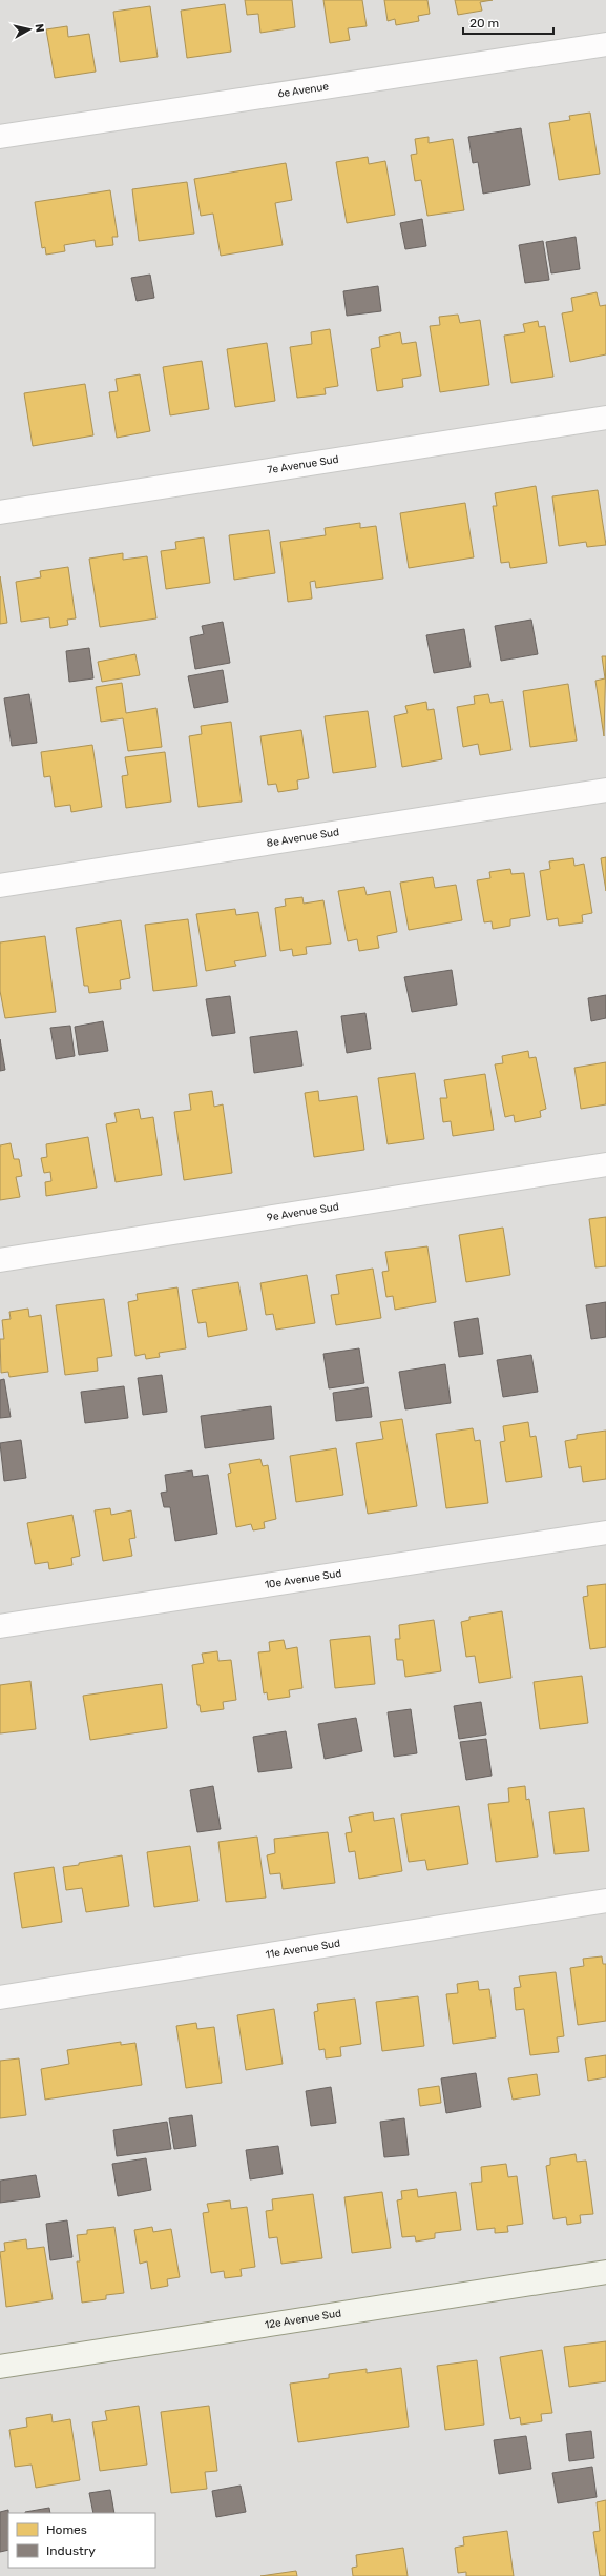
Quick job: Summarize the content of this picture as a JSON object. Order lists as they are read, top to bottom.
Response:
{
  "streets": {
    "main road": ["12e Avenue Sud"],
    "street": [
      "6e Avenue",
      "7e Avenue Sud",
      "8e Avenue Sud",
      "9e Avenue Sud",
      "10e Avenue Sud",
      "11e Avenue Sud"
    ]
  },
  "legend": ["Homes", "Industry"],
  "scale_bar": "20 m",
  "north": "right"
}
